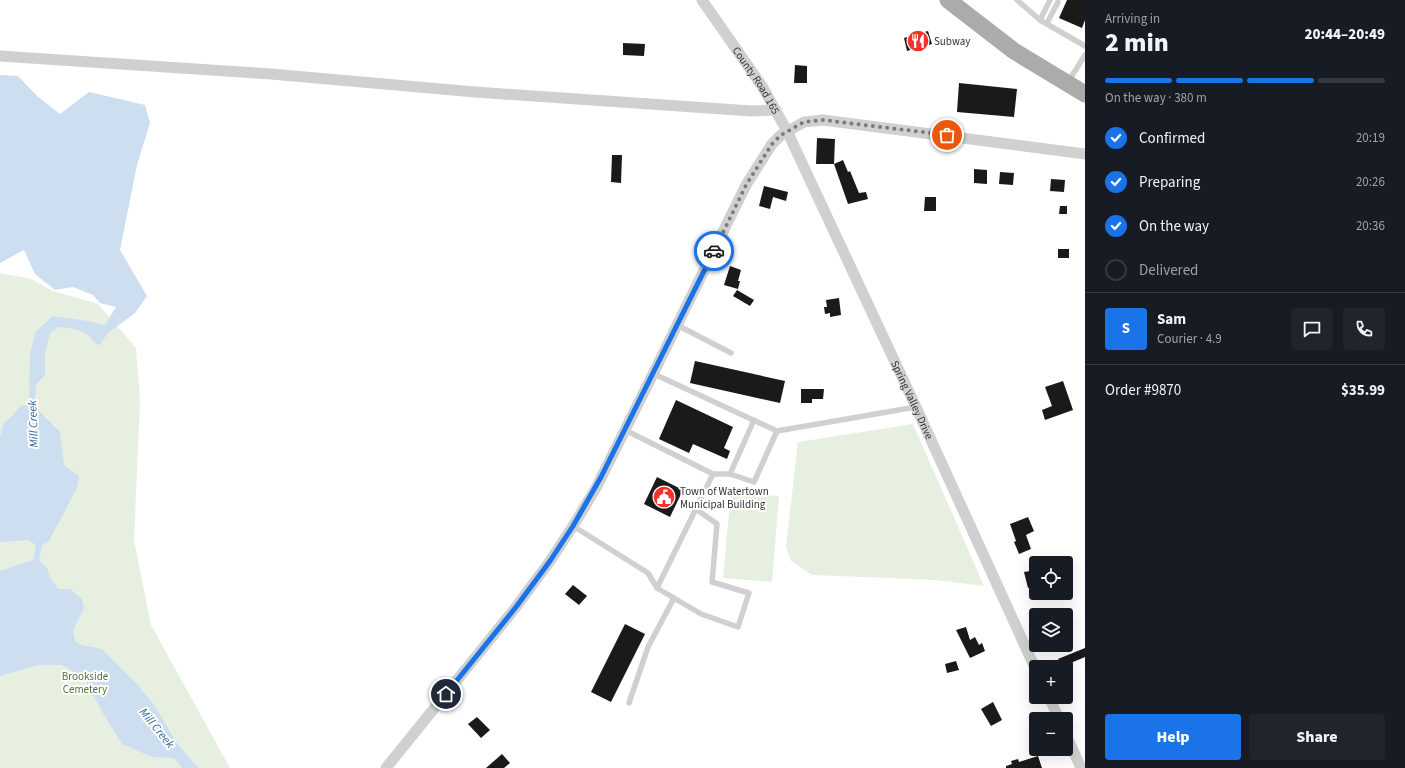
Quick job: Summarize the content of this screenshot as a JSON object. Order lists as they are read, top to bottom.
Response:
{
  "streets": {
    "street": ["County Road 165", "Spring Valley Drive"]
  },
  "crossings": [
    ["County Road 165", "Spring Valley Drive"]
  ],
  "water": ["Mill Creek"],
  "parks": ["Brookside Cemetery"],
  "places": {
    "restaurant": ["Subway"],
    "public building": ["Town of Watertown Municipal Building"]
  },
  "page": {
    "heading": ["2 min", "Arriving in", "20:44–20:49"],
    "panel": [
      "Sam",
      "Courier · 4.9",
      "Order #9870",
      "$35.99"
    ],
    "bar": "On the way · 380 m",
    "list": [
      ["Confirmed", "20:19"],
      ["Preparing", "20:26"],
      ["On the way", "20:36"],
      "Delivered"
    ],
    "round": "S",
    "map_buttons": ["+", "−"],
    "buttons": ["Help", "Share"]
  }
}
